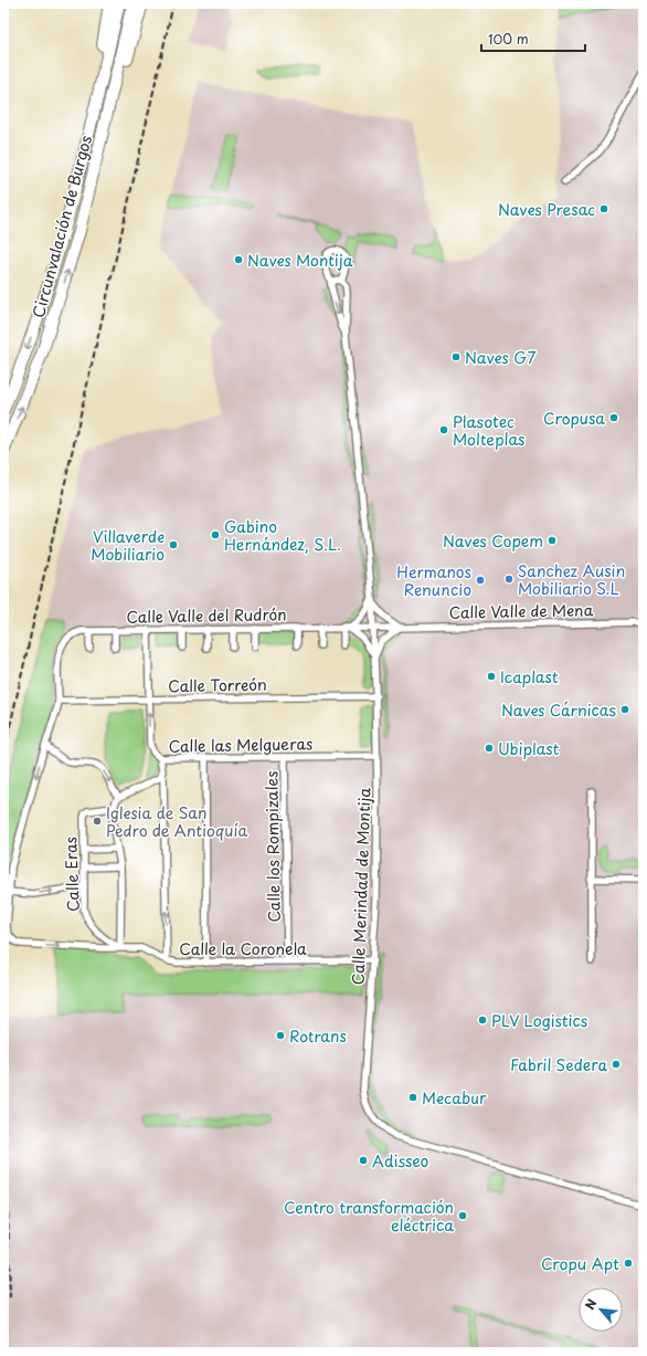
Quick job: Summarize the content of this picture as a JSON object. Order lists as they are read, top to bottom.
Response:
{
  "streets": {
    "highway": ["Circunvalación de Burgos"],
    "street": [
      "Calle Valle de Mena",
      "Calle Valle del Rudrón",
      "Calle Torreón",
      "Calle las Melgueras",
      "Calle los Rompizales",
      "Calle Eras",
      "Calle Merindad de Montija",
      "Calle la Coronela"
    ]
  },
  "crossings": [
    ["Calle Valle de Mena", "Calle Valle del Rudrón"],
    ["Calle Valle de Mena", "Calle Merindad de Montija"],
    ["Calle Valle del Rudrón", "Calle Torreón"],
    ["Calle Valle del Rudrón", "Calle Merindad de Montija"],
    ["Calle Torreón", "Calle Merindad de Montija"],
    ["Calle las Melgueras", "Calle los Rompizales"],
    ["Calle las Melgueras", "Calle Merindad de Montija"],
    ["Calle los Rompizales", "Calle la Coronela"],
    ["Calle Eras", "Calle la Coronela"],
    ["Calle Merindad de Montija", "Calle la Coronela"]
  ],
  "places": [
    "Naves Presac",
    "Naves Montija",
    "Naves G7",
    "Cropusa",
    "Plasotec Molteplas",
    "Gabino Hernández, S.L.",
    "Naves Copem",
    "Villaverde Mobiliario",
    "Sanchez Ausin Mobiliario S.L",
    "Hermanos Renuncio",
    "Icaplast",
    "Naves Cárnicas",
    "Ubiplast",
    "Iglesia de San Pedro de Antioquía",
    "PLV Logistics",
    "Rotrans",
    "Fabril Sedera",
    "Mecabur",
    "Adisseo",
    "Centro transformación eléctrica",
    "Cropu Apt"
  ],
  "scale_bar": "100 m",
  "north": "top left"
}
